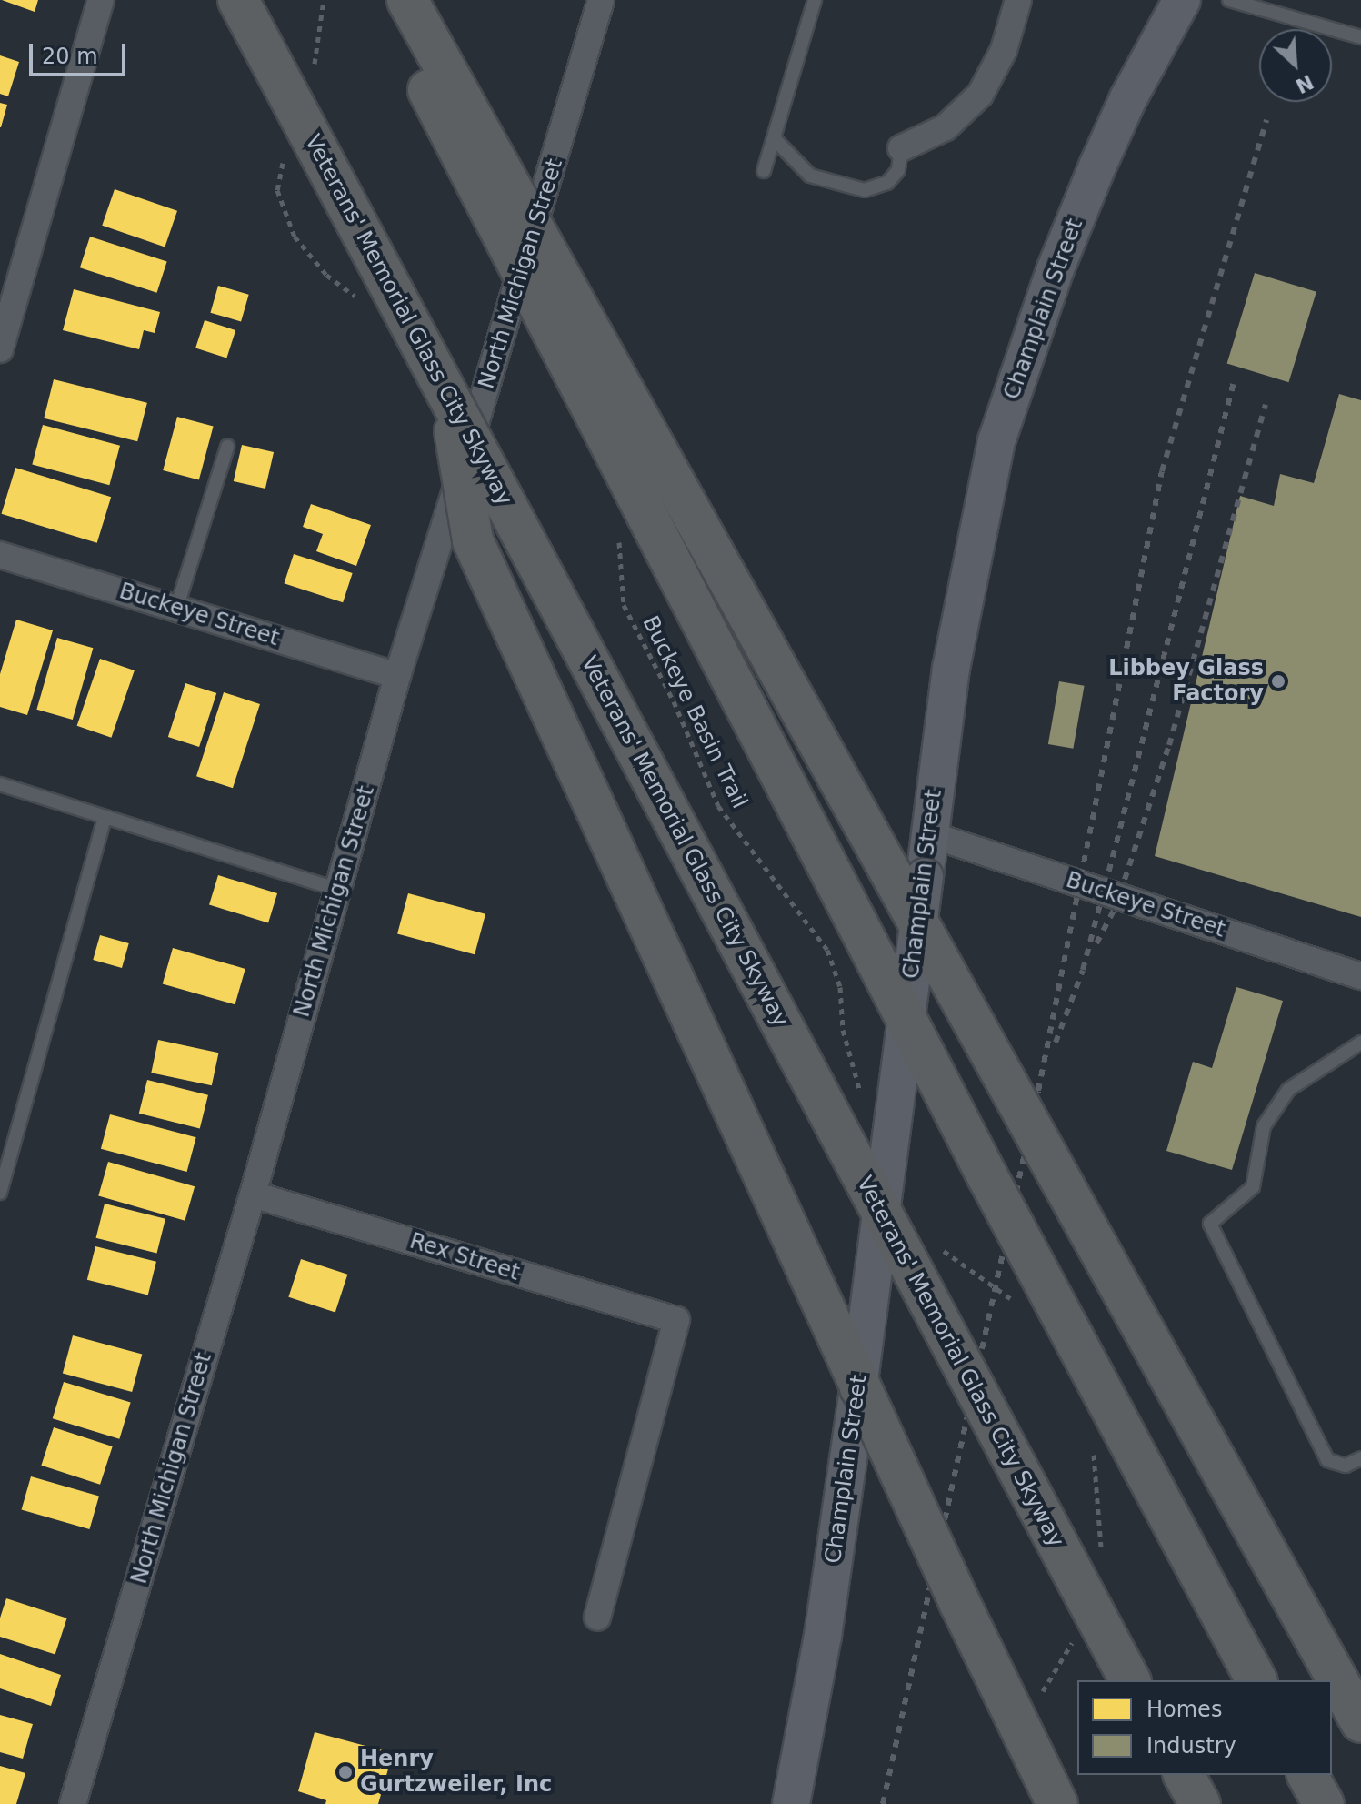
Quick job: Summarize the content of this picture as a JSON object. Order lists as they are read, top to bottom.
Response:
{
  "streets": {
    "highway": ["Veterans' Memorial Glass City Skyway"],
    "main road": ["Champlain Street"],
    "street": ["North Michigan Street", "Buckeye Street", "Rex Street"],
    "path": ["Buckeye Basin Trail"]
  },
  "crossings": [
    ["North Michigan Street", "Buckeye Street"],
    ["North Michigan Street", "Rex Street"],
    ["Champlain Street", "Buckeye Street"]
  ],
  "places": ["Libbey Glass Factory", "Henry Gurtzweiler, Inc"],
  "legend": ["Homes", "Industry"],
  "scale_bar": "20 m",
  "north": "bottom right"
}
